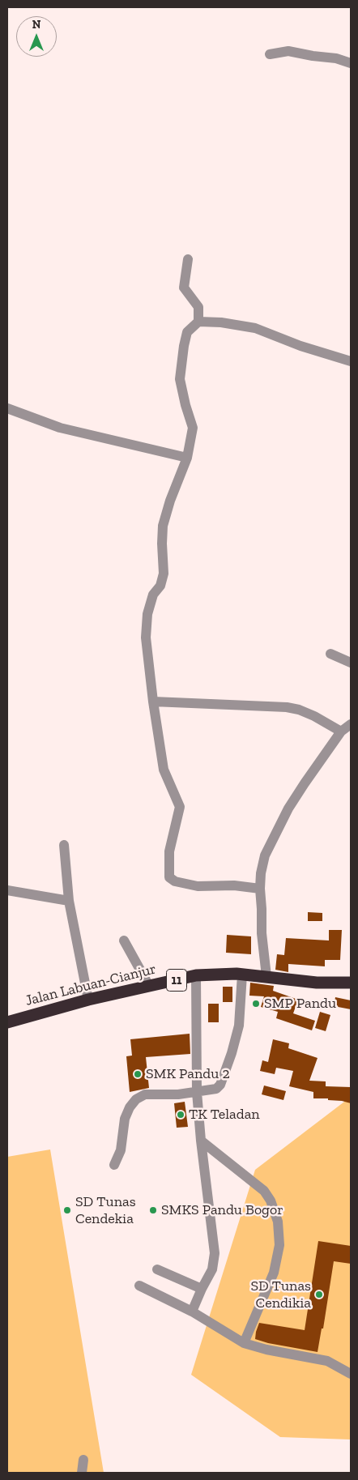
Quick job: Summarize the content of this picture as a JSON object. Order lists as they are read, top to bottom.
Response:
{
  "streets": {
    "highway": ["11", "Jalan Labuan-Cianjur"]
  },
  "places": [
    "SMP Pandu",
    "SMK Pandu 2",
    "TK Teladan",
    "SD Tunas Cendekia",
    "SMKS Pandu Bogor",
    "SD Tunas Cendikia"
  ],
  "north": "top"
}
